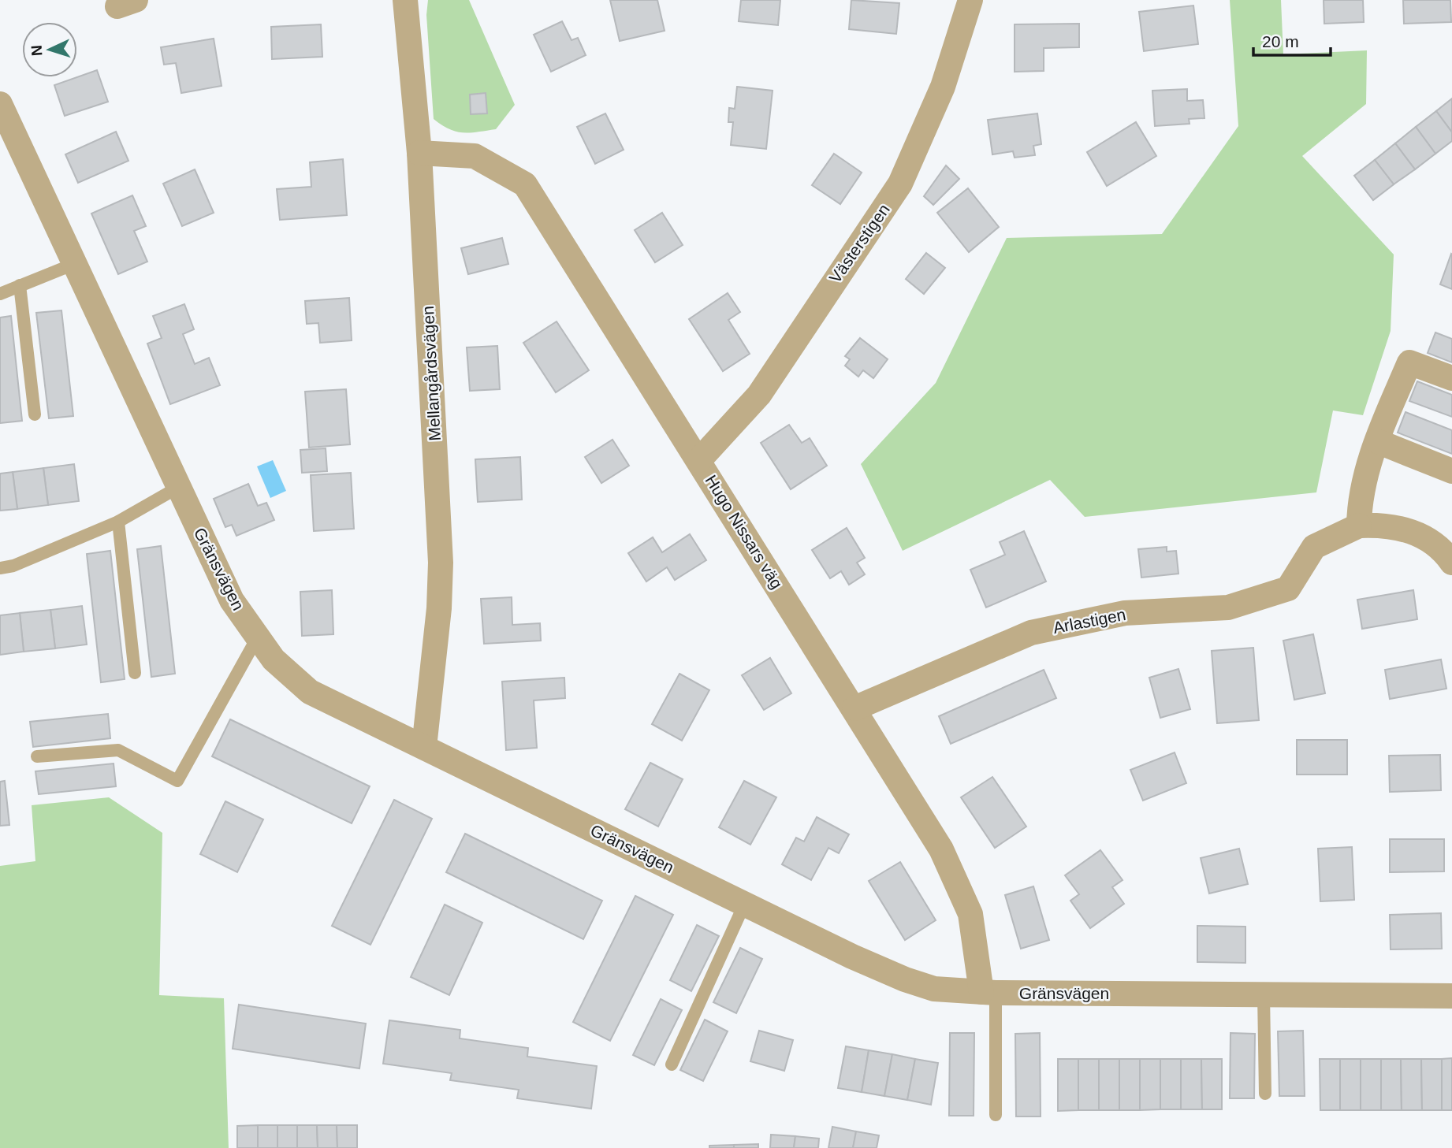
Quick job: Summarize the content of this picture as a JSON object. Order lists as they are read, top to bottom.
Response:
{
  "streets": {
    "street": [
      "Västerstigen",
      "Mellangårdsvägen",
      "Hugo Nissars väg",
      "Gränsvägen",
      "Arlastigen"
    ]
  },
  "crossings": [
    ["Västerstigen", "Hugo Nissars väg"],
    ["Mellangårdsvägen", "Hugo Nissars väg"],
    ["Mellangårdsvägen", "Gränsvägen"],
    ["Hugo Nissars väg", "Gränsvägen"],
    ["Hugo Nissars väg", "Arlastigen"]
  ],
  "scale_bar": "20 m",
  "north": "left"
}
